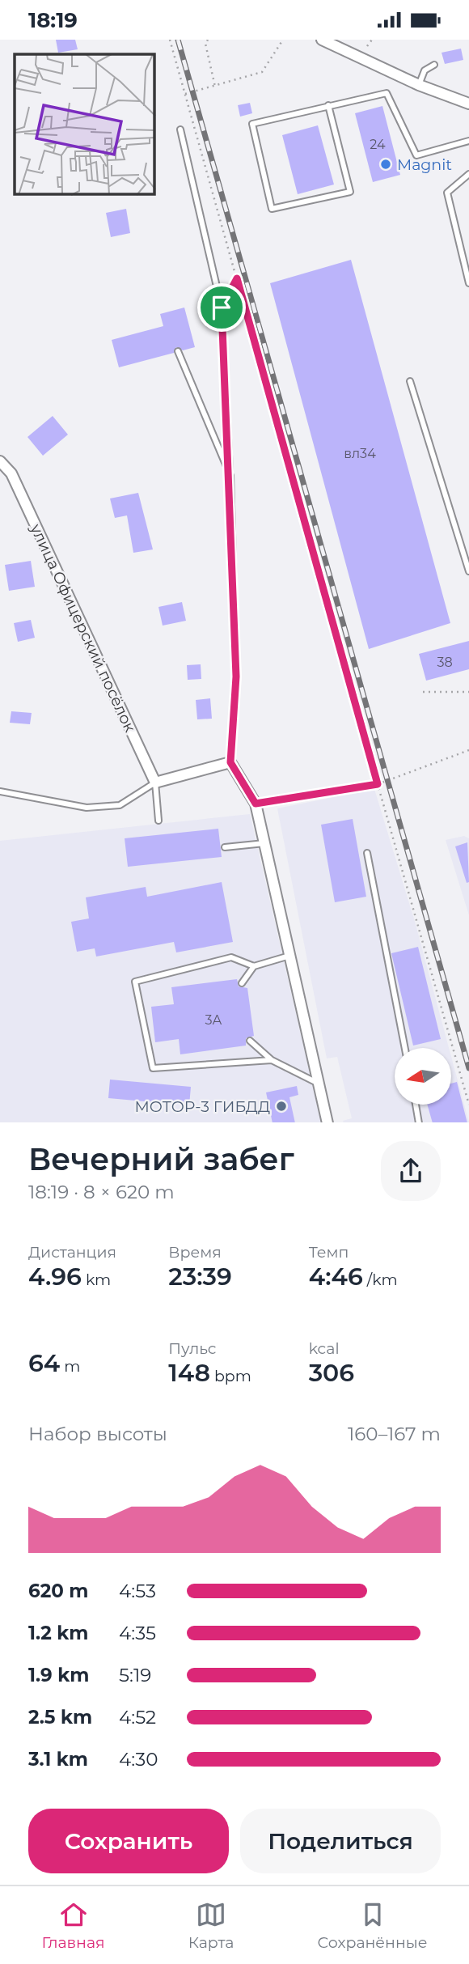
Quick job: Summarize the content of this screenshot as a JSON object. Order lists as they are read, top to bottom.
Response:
{
  "streets": {
    "street": ["улица Офицерский посёлок"]
  },
  "places": ["Magnit", "МОТОР-3 ГИБДД"],
  "house_numbers": [
    "24",
    "вл34",
    "38",
    "3А"
  ],
  "north": "left",
  "page": {
    "status": "18:19",
    "heading": ["Вечерний забег", "18:19 · 8 × 620 m"],
    "stats": [
      ["Дистанция", "4.96 km"],
      ["Время", "23:39"],
      ["Темп", "4:46 /km"],
      ["64 m"],
      ["Пульс", "148 bpm"],
      ["kcal", "306"]
    ],
    "chart": ["Набор высоты", "160–167 m"],
    "list": [
      {
        "name": "620 m",
        "note": "4:53"
      },
      {
        "name": "1.2 km",
        "note": "4:35"
      },
      {
        "name": "1.9 km",
        "note": "5:19"
      },
      {
        "name": "2.5 km",
        "note": "4:52"
      },
      {
        "name": "3.1 km",
        "note": "4:30"
      }
    ],
    "buttons": ["Сохранить", "Поделиться"],
    "tabs": ["Главная", "Карта", "Сохранённые"]
  }
}
